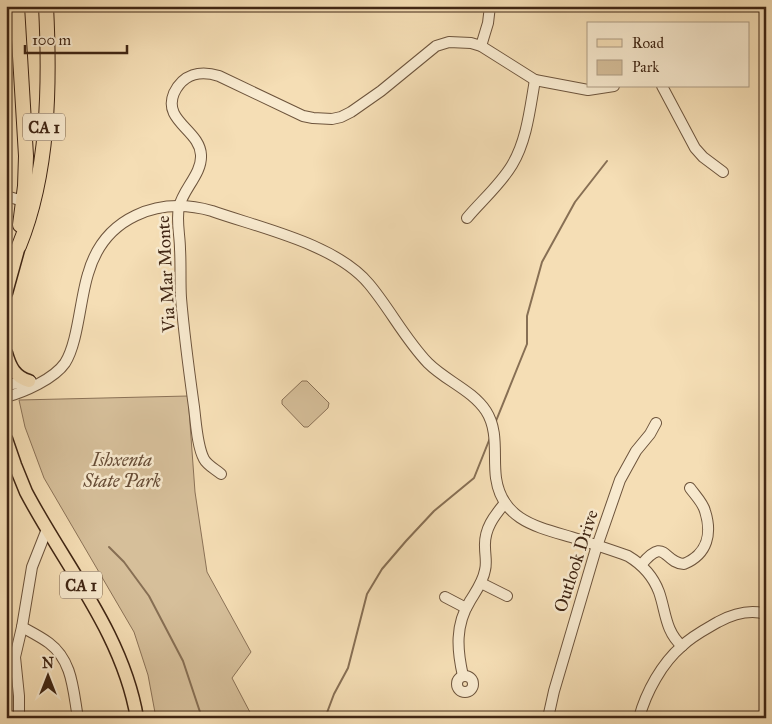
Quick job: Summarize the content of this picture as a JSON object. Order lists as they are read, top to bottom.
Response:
{
  "streets": {
    "highway": ["CA 1"],
    "street": ["Via Mar Monte", "Outlook Drive"]
  },
  "parks": ["Ishxenta State Park"],
  "legend": ["Road", "Park"],
  "scale_bar": "100 m",
  "north": "top"
}
